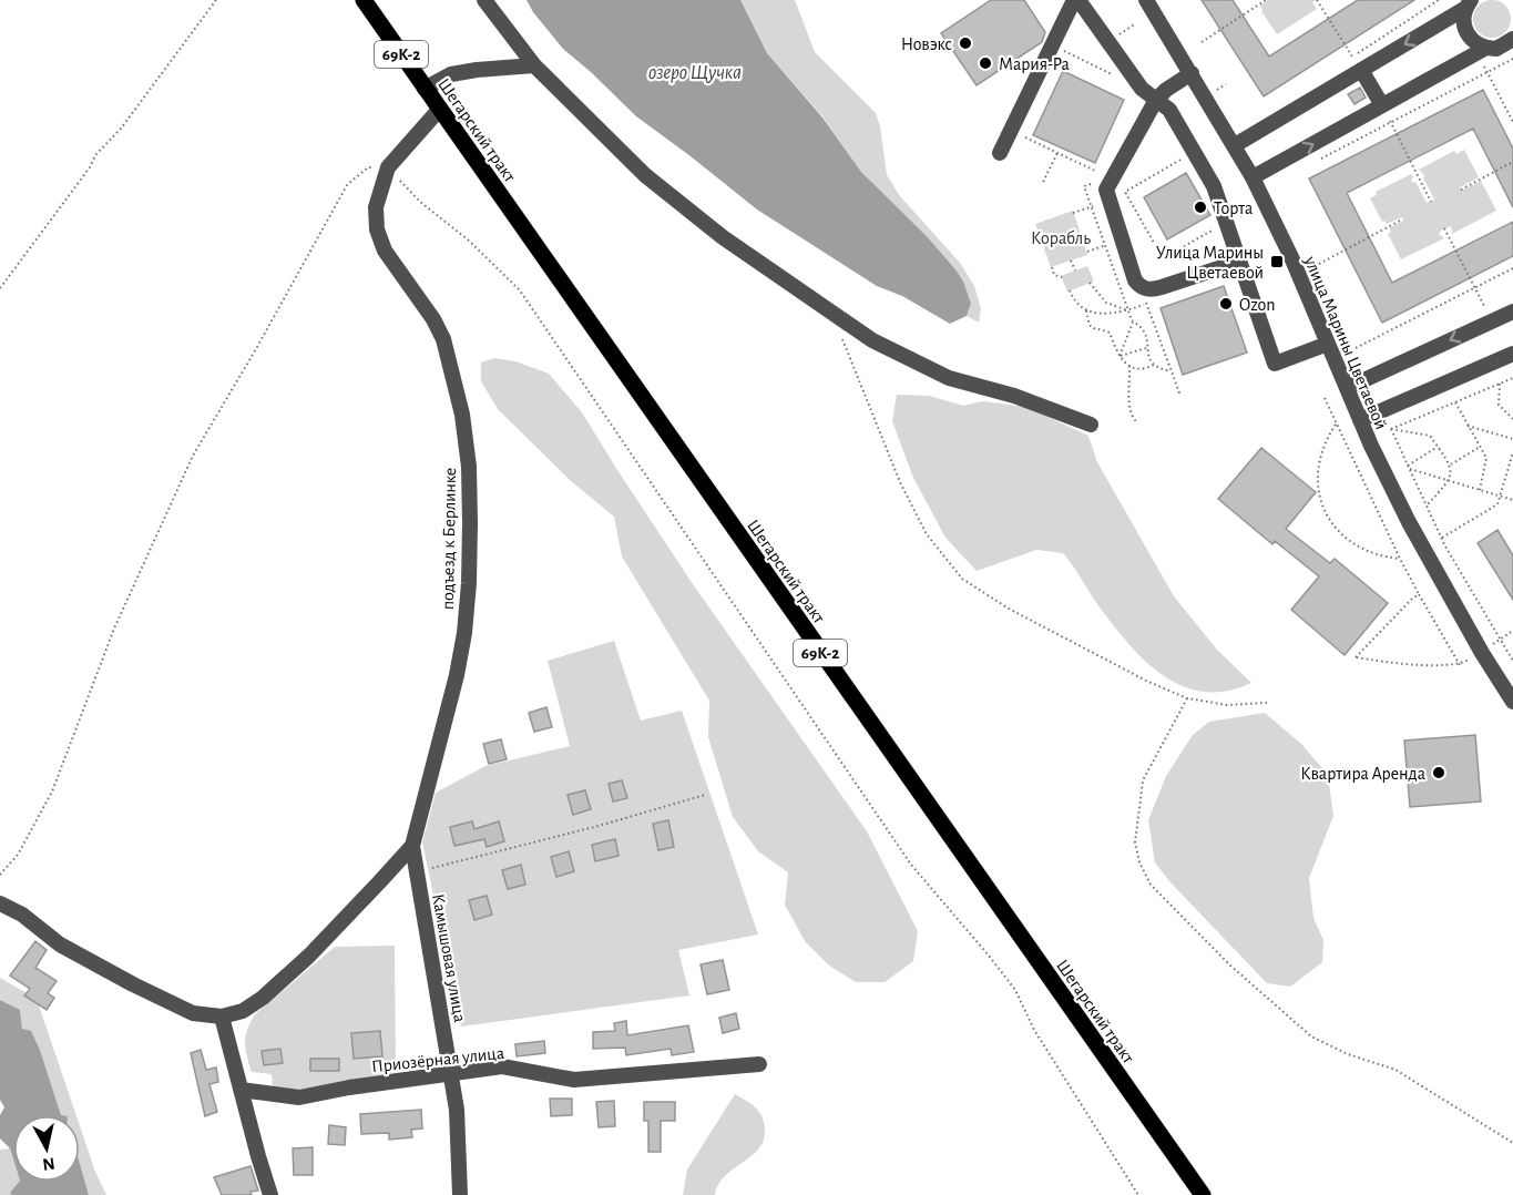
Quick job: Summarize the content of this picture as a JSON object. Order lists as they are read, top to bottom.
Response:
{
  "streets": {
    "main road": ["69К-2", "Шегарский тракт"],
    "street": [
      "улица Марины Цветаевой",
      "подъезд к Берлинке",
      "Камышовая улица",
      "Приозёрная улица"
    ]
  },
  "crossings": [
    ["Шегарский тракт", "подъезд к Берлинке"],
    ["подъезд к Берлинке", "Камышовая улица"],
    ["Камышовая улица", "Приозёрная улица"]
  ],
  "water": ["озеро Щучка"],
  "parks": ["Корабль"],
  "places": {
    "other": [
      "Новэкс",
      "Мария-Ра",
      "Торта",
      "Ozon",
      "Квартира Аренда"
    ],
    "transit": ["Улица Марины Цветаевой"]
  },
  "north": "bottom"
}
